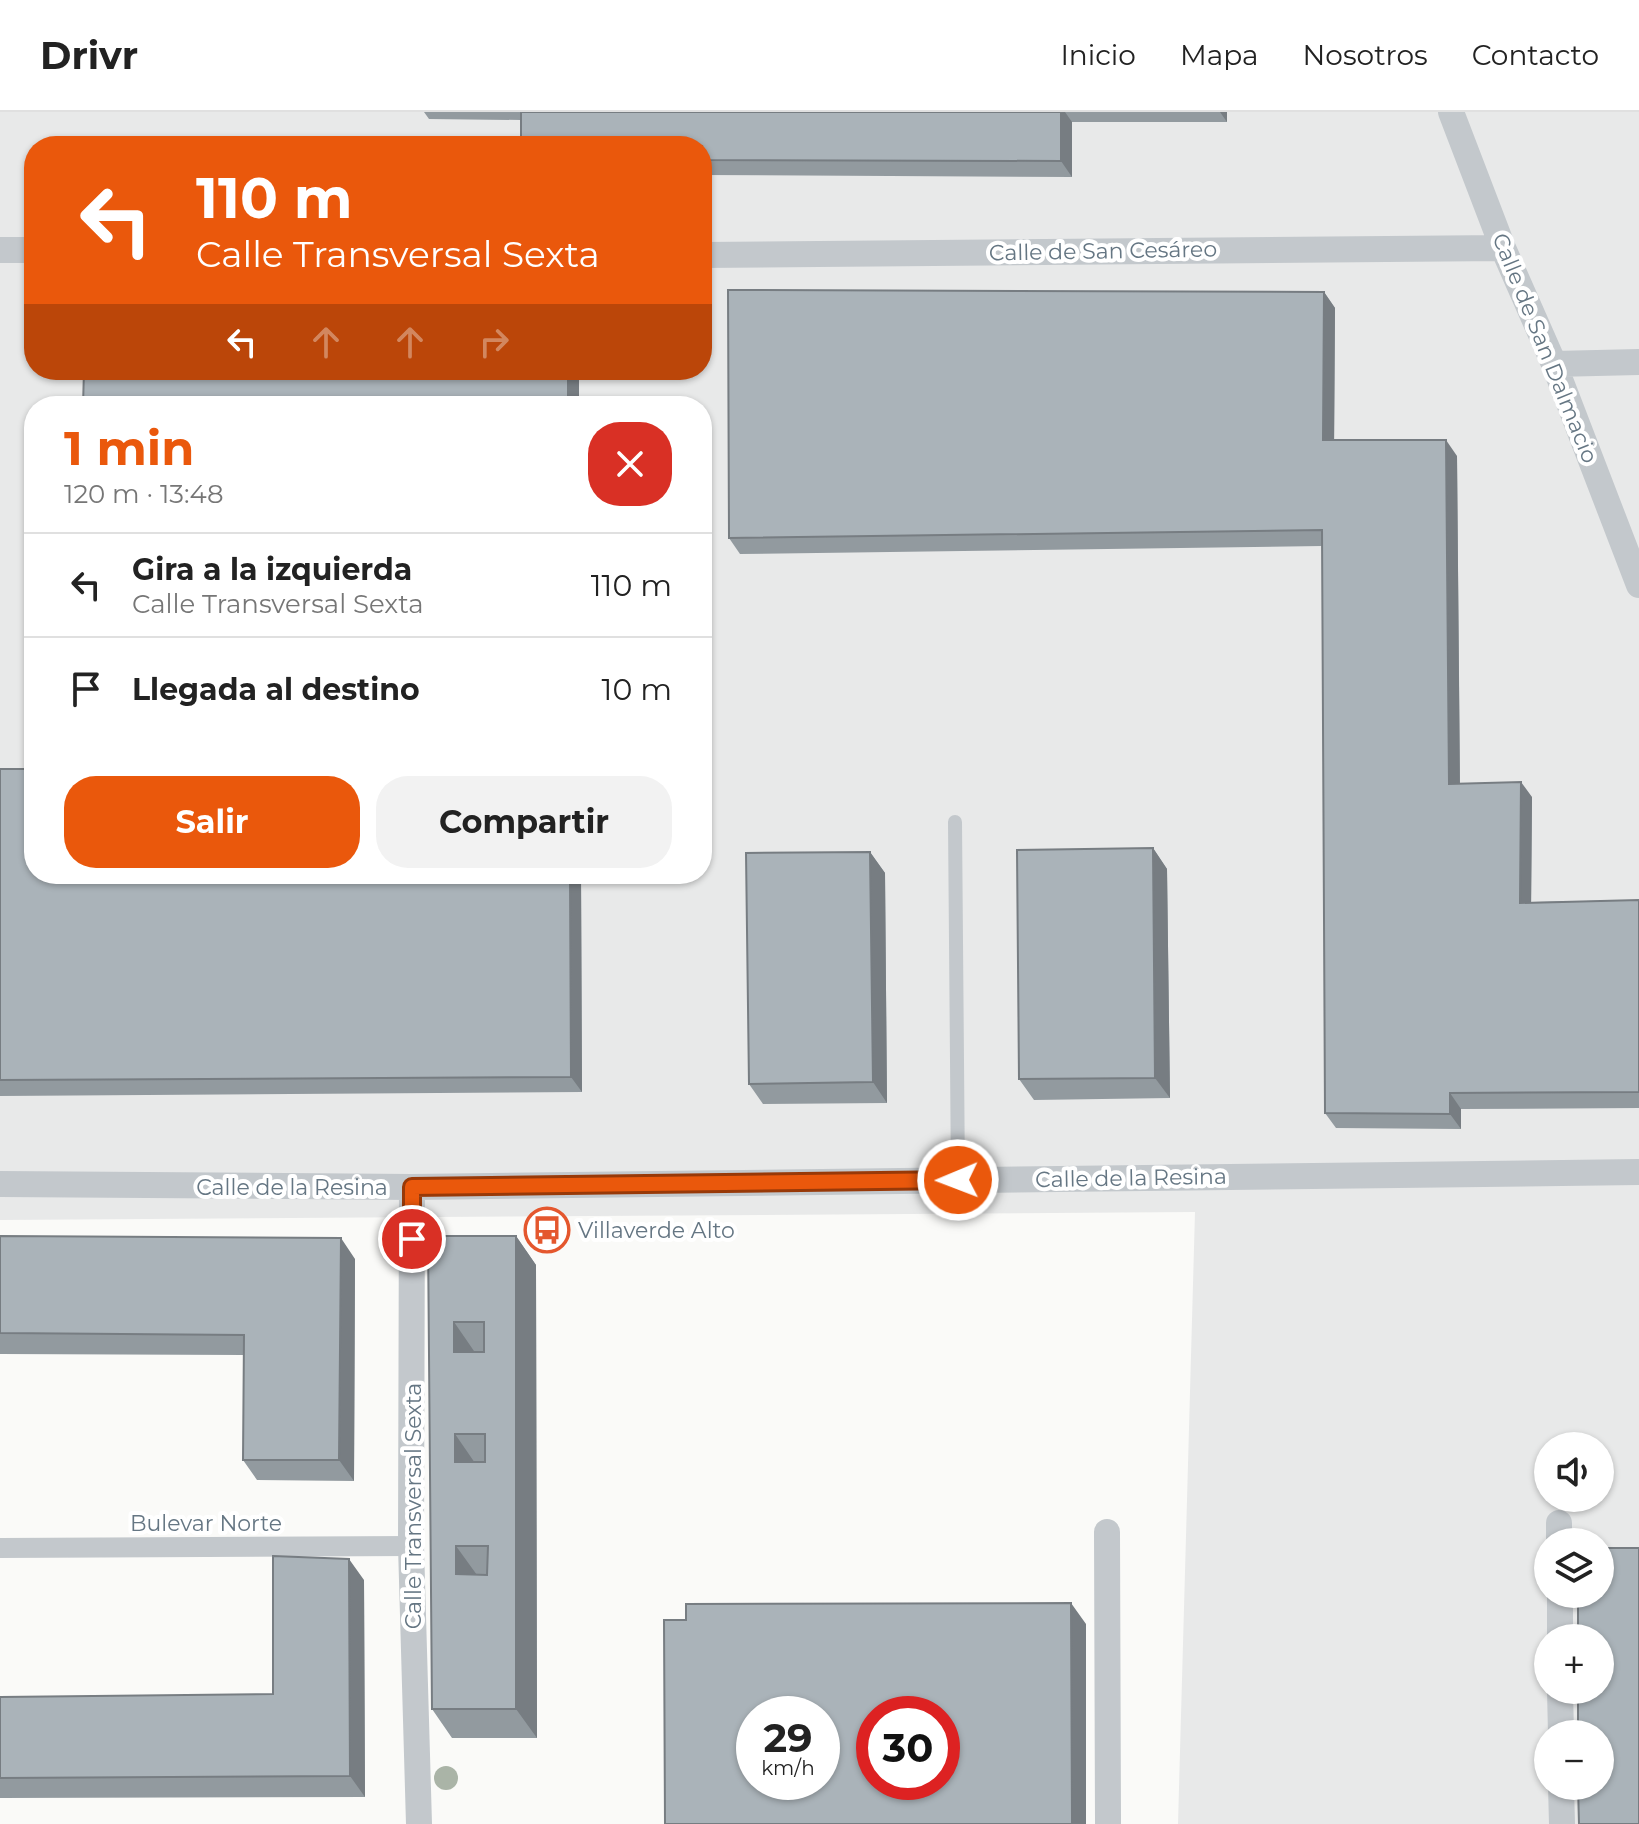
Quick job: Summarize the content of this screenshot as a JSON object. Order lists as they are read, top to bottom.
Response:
{
  "streets": {
    "street": [
      "Calle de San Cesáreo",
      "Calle de San Dalmacio",
      "Calle de la Resina",
      "Calle Transversal Sexta",
      "Bulevar Norte"
    ]
  },
  "crossings": [
    ["Calle de San Cesáreo", "Calle de San Dalmacio"],
    ["Calle de la Resina", "Calle Transversal Sexta"],
    ["Calle Transversal Sexta", "Bulevar Norte"]
  ],
  "places": {
    "bus stop": ["Villaverde Alto"]
  },
  "page": {
    "header": "Drivr",
    "nav": [
      "Inicio",
      "Mapa",
      "Nosotros",
      "Contacto"
    ],
    "turn": ["110 m", "Calle Transversal Sexta"],
    "heading": ["1 min", "120 m · 13:48"],
    "list": [
      {
        "name": "Gira a la izquierda",
        "note": "Calle Transversal Sexta",
        "value": "110 m"
      },
      {
        "name": "Llegada al destino",
        "value": "10 m"
      }
    ],
    "buttons": ["Salir", "Compartir"],
    "map_buttons": ["+", "−"],
    "speed": "29 km/h",
    "limit": "30"
  }
}
